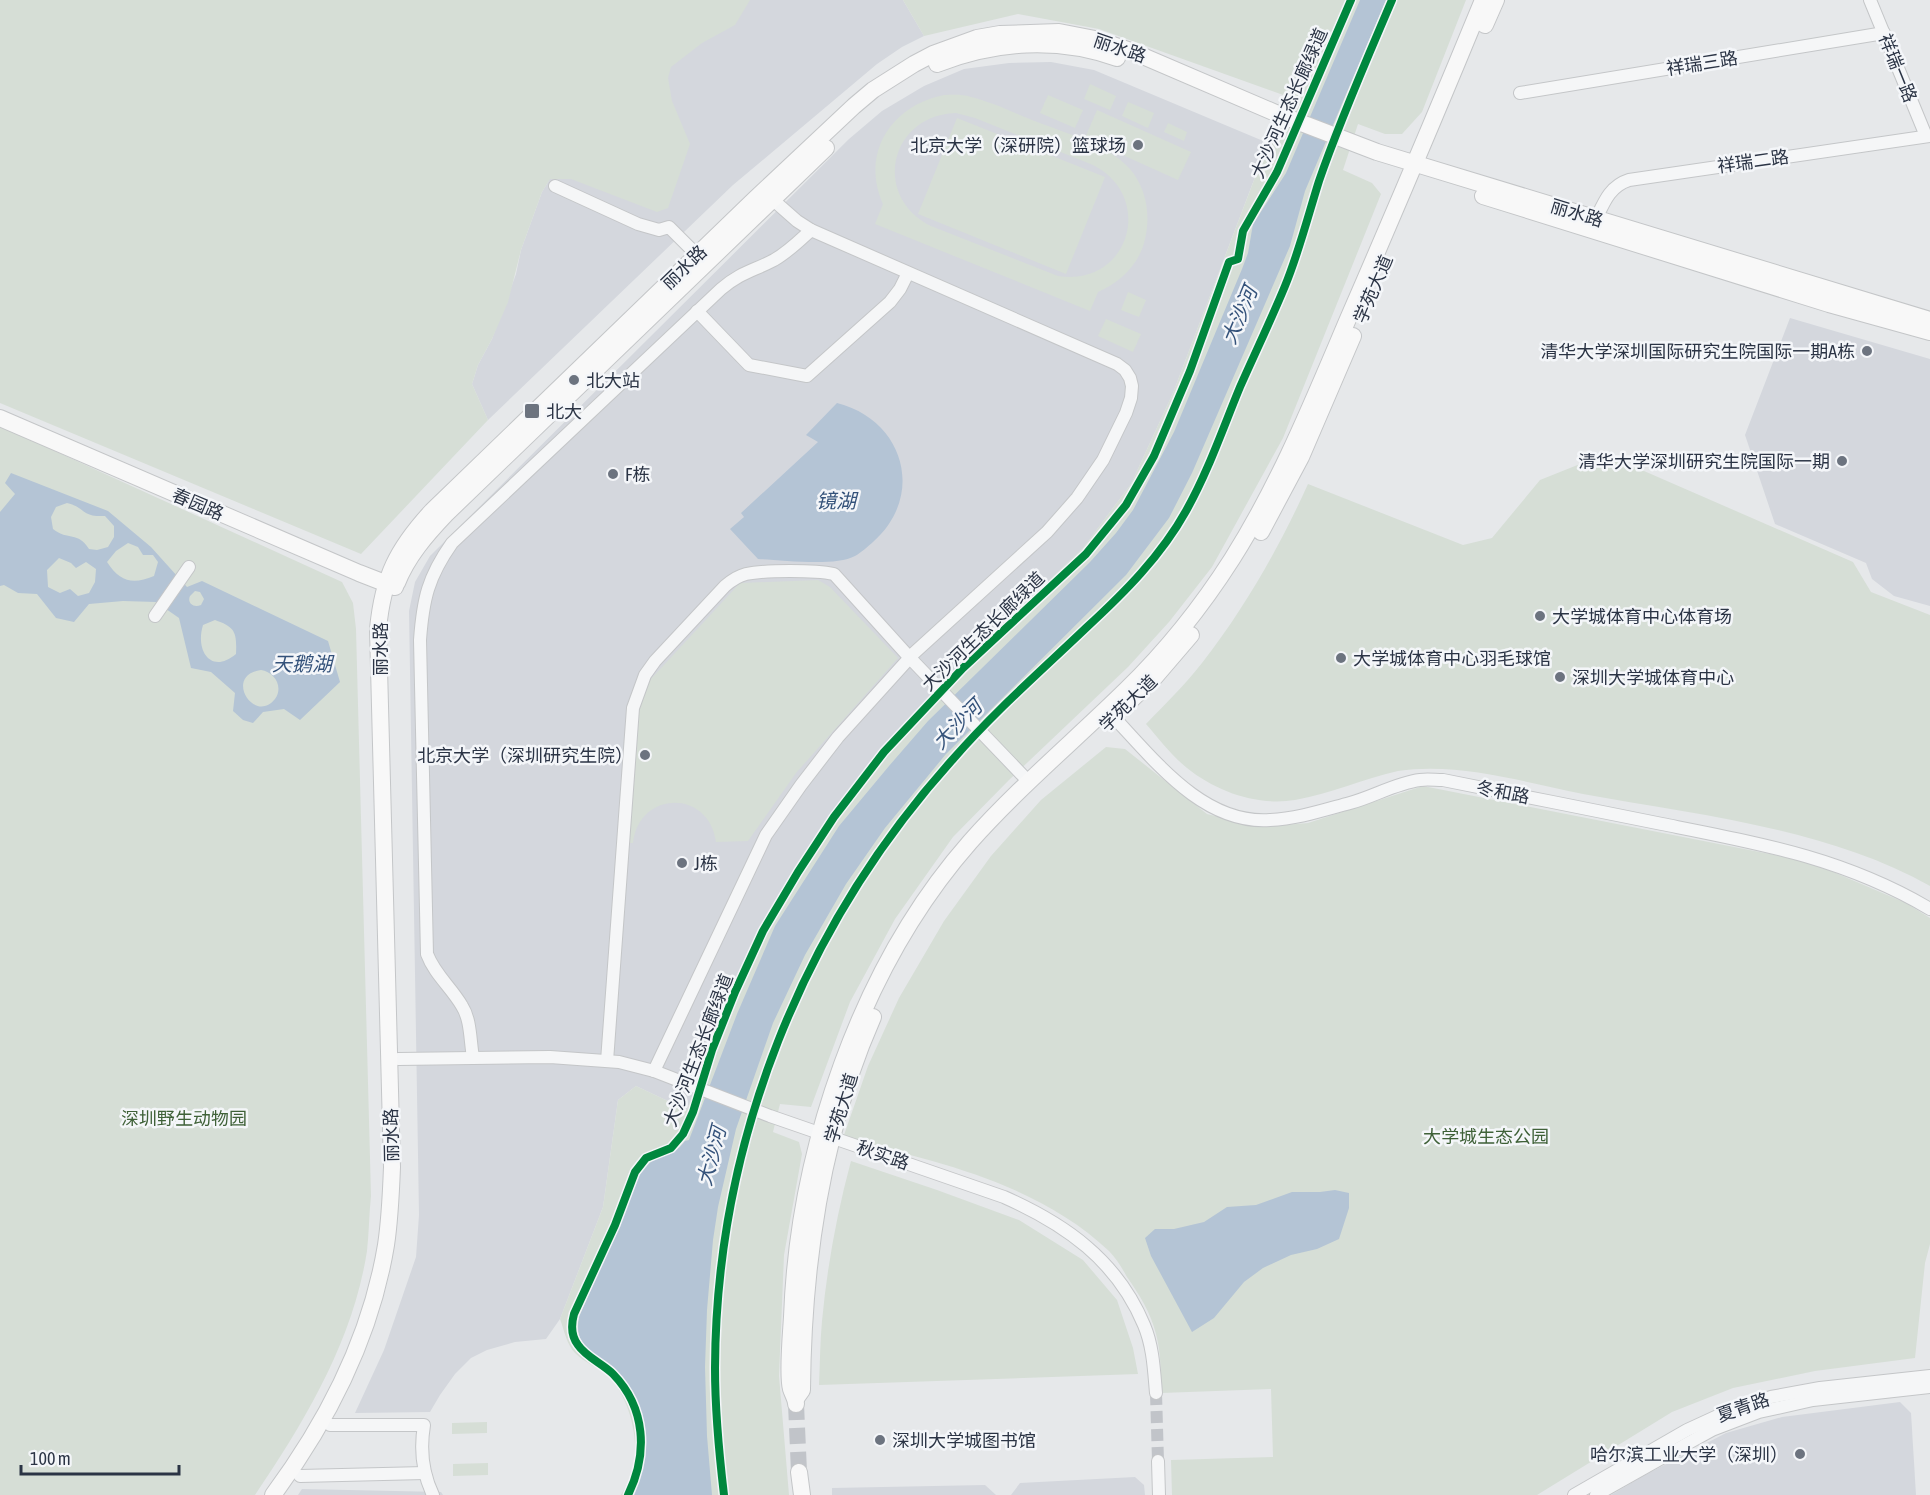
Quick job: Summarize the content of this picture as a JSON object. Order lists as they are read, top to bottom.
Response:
{
  "streets": {
    "main road": ["丽水路", "学苑大道", "春园路"],
    "street": [
      "祥瑞三路",
      "祥瑞一路",
      "祥瑞二路",
      "冬和路",
      "秋实路",
      "夏青路"
    ],
    "cycle path": ["大沙河生态长廊绿道"]
  },
  "crossings": [
    ["丽水路", "祥瑞二路"],
    ["丽水路", "学苑大道"],
    ["丽水路", "春园路"],
    ["丽水路", "秋实路"],
    ["祥瑞三路", "祥瑞一路"],
    ["祥瑞一路", "祥瑞二路"],
    ["学苑大道", "冬和路"],
    ["学苑大道", "秋实路"]
  ],
  "water": ["大沙河", "镜湖", "天鹅湖"],
  "parks": ["深圳野生动物园", "大学城生态公园"],
  "places": {
    "other": [
      "北京大学（深研院）篮球场",
      "清华大学深圳国际研究生院国际一期A栋",
      "北大站",
      "清华大学深圳研究生院国际一期",
      "F栋",
      "大学城体育中心体育场",
      "大学城体育中心羽毛球馆",
      "深圳大学城体育中心",
      "北京大学（深圳研究生院）",
      "J栋",
      "深圳大学城图书馆",
      "哈尔滨工业大学（深圳）"
    ],
    "transit": ["北大"]
  },
  "scale_bar": "100 m"
}
